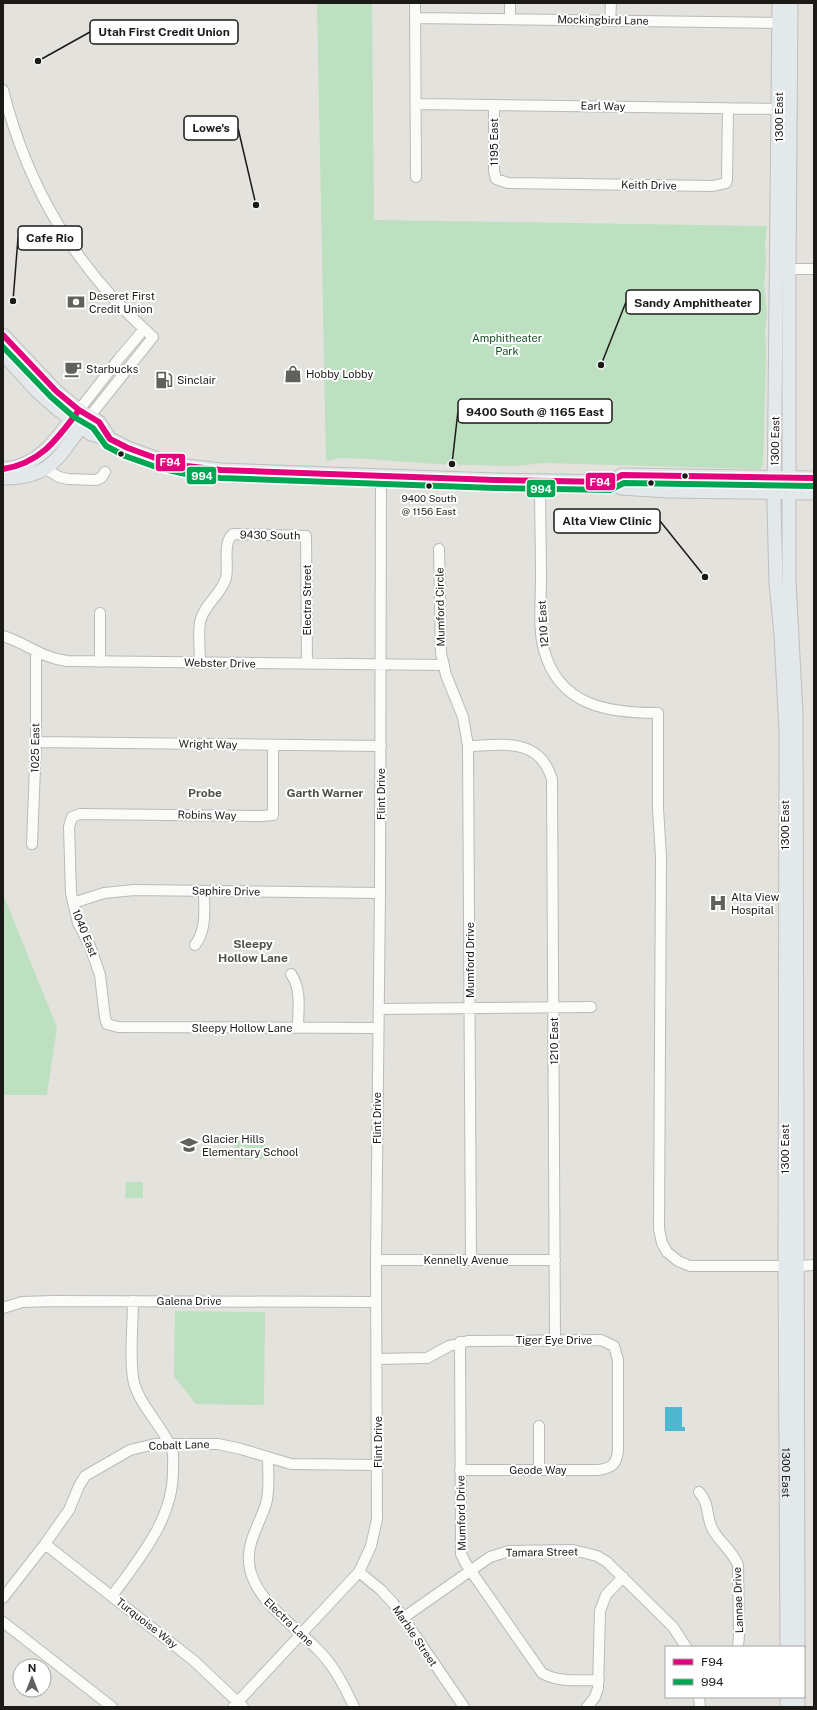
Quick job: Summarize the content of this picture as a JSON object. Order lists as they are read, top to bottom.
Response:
{
  "streets": {
    "main road": ["1300 East"],
    "street": [
      "Mockingbird Lane",
      "Earl Way",
      "1195 East",
      "Keith Drive",
      "9430 South",
      "Electra Street",
      "Mumford Circle",
      "1210 East",
      "Webster Drive",
      "Wright Way",
      "1025 East",
      "Flint Drive",
      "Robins Way",
      "Saphire Drive",
      "1040 East",
      "Mumford Drive",
      "Sleepy Hollow Lane",
      "Kennelly Avenue",
      "Galena Drive",
      "Tiger Eye Drive",
      "Cobalt Lane",
      "Geode Way",
      "Tamara Street",
      "Lannae Drive",
      "Electra Lane",
      "Turquoise Way",
      "Marble Street"
    ]
  },
  "crossings": [
    ["Mockingbird Lane", "1300 East"],
    ["Earl Way", "1300 East"],
    ["Earl Way", "1195 East"],
    ["Earl Way", "Keith Drive"],
    ["1300 East", "1210 East"],
    ["1195 East", "Keith Drive"],
    ["9430 South", "Electra Street"],
    ["9430 South", "Webster Drive"],
    ["Electra Street", "Webster Drive"],
    ["Mumford Circle", "Webster Drive"],
    ["Mumford Circle", "Mumford Drive"],
    ["1210 East", "Mumford Drive"],
    ["1210 East", "Kennelly Avenue"],
    ["1210 East", "Tiger Eye Drive"],
    ["Webster Drive", "1025 East"],
    ["Webster Drive", "Flint Drive"],
    ["Webster Drive", "Mumford Drive"],
    ["Wright Way", "1025 East"],
    ["Wright Way", "Flint Drive"],
    ["Wright Way", "Robins Way"],
    ["Flint Drive", "Saphire Drive"],
    ["Flint Drive", "Sleepy Hollow Lane"],
    ["Flint Drive", "Kennelly Avenue"],
    ["Flint Drive", "Galena Drive"],
    ["Flint Drive", "Tiger Eye Drive"],
    ["Flint Drive", "Cobalt Lane"],
    ["Flint Drive", "Electra Lane"],
    ["Flint Drive", "Turquoise Way"],
    ["Flint Drive", "Marble Street"],
    ["Robins Way", "1040 East"],
    ["Saphire Drive", "1040 East"],
    ["1040 East", "Sleepy Hollow Lane"],
    ["Mumford Drive", "Kennelly Avenue"],
    ["Mumford Drive", "Tiger Eye Drive"],
    ["Mumford Drive", "Geode Way"],
    ["Mumford Drive", "Tamara Street"],
    ["Tiger Eye Drive", "Geode Way"],
    ["Cobalt Lane", "Electra Lane"],
    ["Cobalt Lane", "Turquoise Way"],
    ["Tamara Street", "Marble Street"]
  ],
  "districts": ["Probe", "Garth Warner", "Sleepy Hollow Lane"],
  "parks": ["Amphitheater Park"],
  "places": {
    "other": [
      "Utah First Credit Union",
      "Lowe's",
      "Cafe Rio",
      "Sandy Amphitheater",
      "9400 South @ 1165 East",
      "9400 South @ 1156 East",
      "Alta View Clinic"
    ],
    "bank": ["Deseret First Credit Union"],
    "cafe": ["Starbucks"],
    "shop": ["Hobby Lobby"],
    "fuel station": ["Sinclair"],
    "hospital": ["Alta View Hospital"],
    "school or university": ["Glacier Hills Elementary School"]
  },
  "lines": ["transit line F94", "transit line 994"],
  "legend": ["F94", "994"],
  "north": "top"
}
